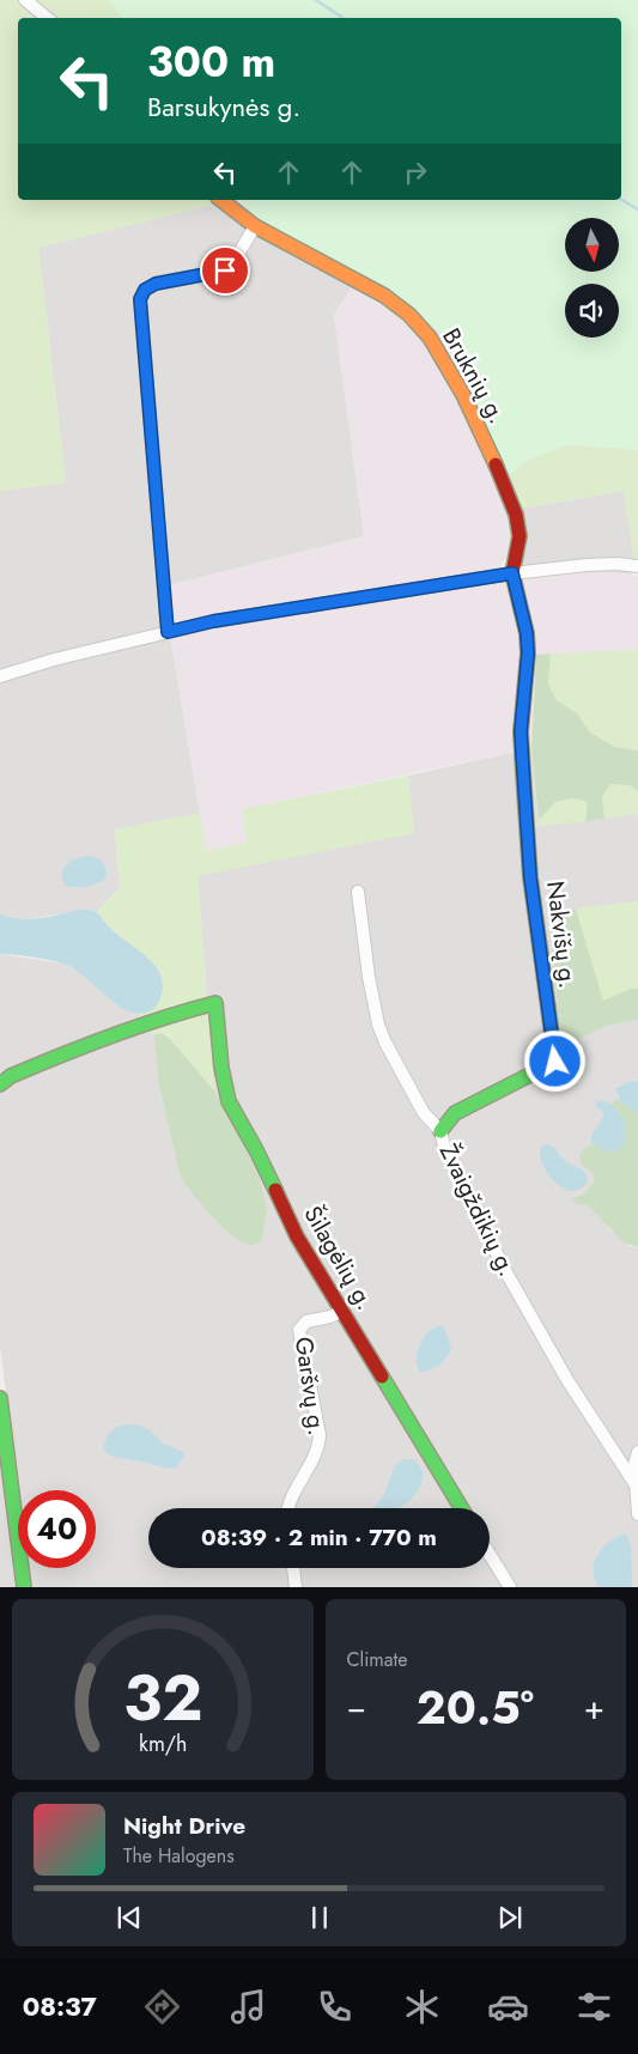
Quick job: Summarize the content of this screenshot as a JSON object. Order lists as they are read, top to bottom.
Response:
{
  "streets": {
    "street": [
      "Bruknių g.",
      "Nakvišų g.",
      "Žvaigždikių g.",
      "Šilagėlių g.",
      "Garšvų g."
    ]
  },
  "crossings": [
    ["Bruknių g.", "Nakvišų g."],
    ["Nakvišų g.", "Žvaigždikių g."],
    ["Šilagėlių g.", "Garšvų g."]
  ],
  "north": "bottom",
  "page": {
    "turn": ["300 m", "Barsukynės g."],
    "limit": "40",
    "trip": "08:39 · 2 min · 770 m",
    "tile": "Climate",
    "heat": ["−", "20.5°", "+"],
    "song": ["Night Drive", "The Halogens"],
    "tabs": "08:37",
    "gauge": ["32", "km/h"]
  }
}
